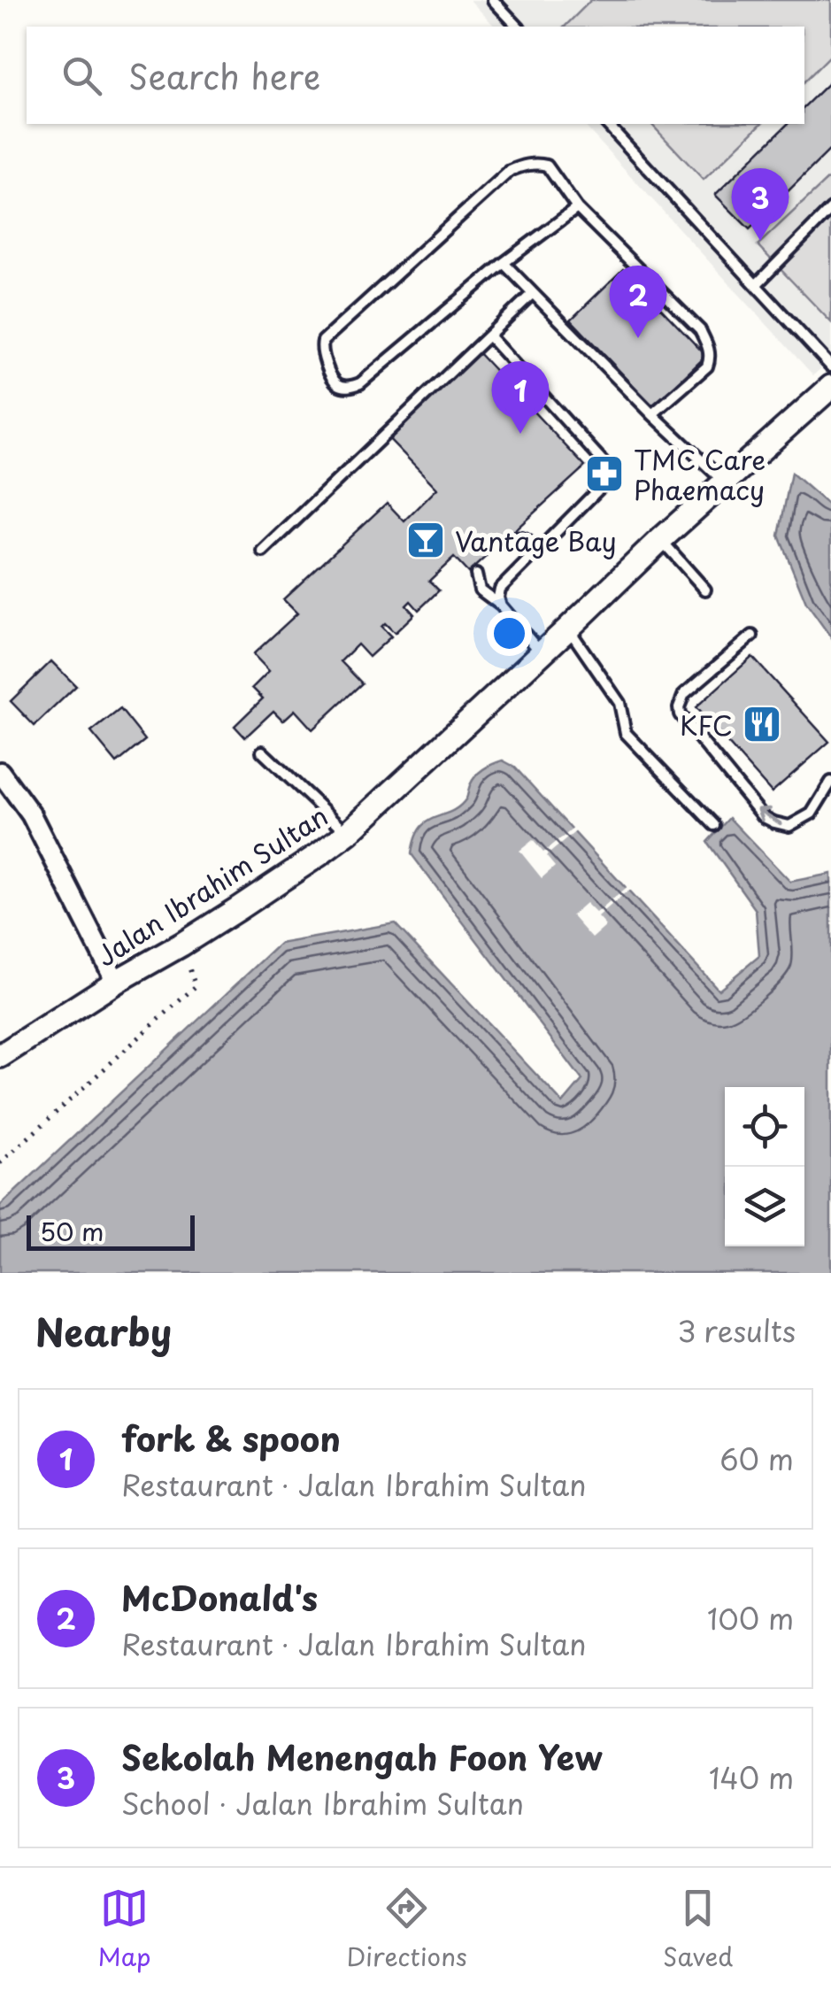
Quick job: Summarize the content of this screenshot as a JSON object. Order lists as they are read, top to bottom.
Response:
{
  "streets": {
    "street": ["Jalan Ibrahim Sultan"]
  },
  "places": {
    "pharmacy": ["TMC Care Phaemacy"],
    "bar": ["Vantage Bay"],
    "restaurant": ["KFC"]
  },
  "scale_bar": "50 m",
  "page": {
    "search": "Search here",
    "pins": ["3", "2", "1"],
    "scale": "50 m",
    "heading": ["Nearby", "3 results"],
    "list": [
      {
        "mark": "1",
        "name": "fork & spoon",
        "note": "Restaurant · Jalan Ibrahim Sultan",
        "value": "60 m"
      },
      {
        "mark": "2",
        "name": "McDonald's",
        "note": "Restaurant · Jalan Ibrahim Sultan",
        "value": "100 m"
      },
      {
        "mark": "3",
        "name": "Sekolah Menengah Foon Yew",
        "note": "School · Jalan Ibrahim Sultan",
        "value": "140 m"
      }
    ],
    "nav": ["Map", "Directions", "Saved"]
  }
}
